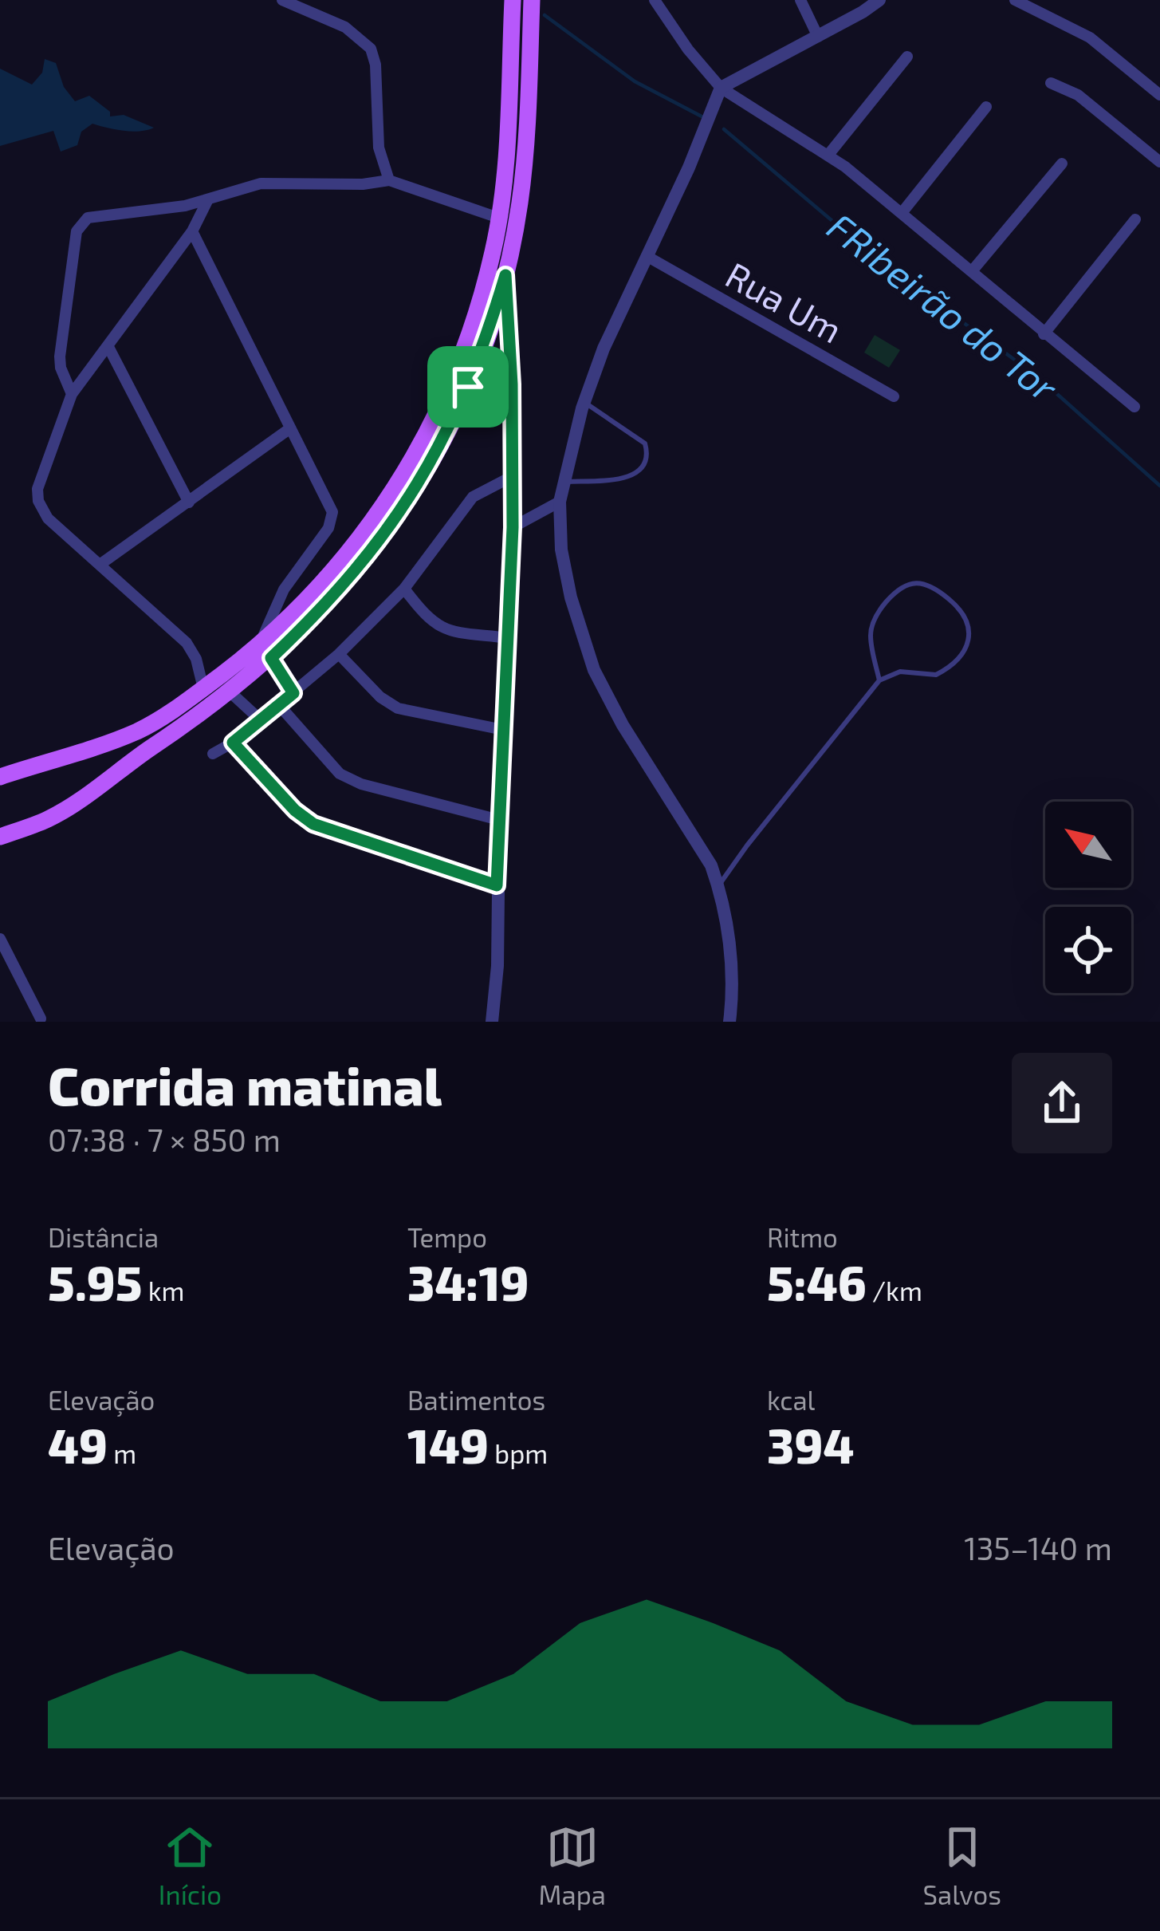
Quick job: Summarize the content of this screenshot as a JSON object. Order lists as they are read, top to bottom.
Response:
{
  "streets": {
    "street": ["Rua Um"]
  },
  "water": ["FRibeirão do Tor"],
  "north": "top left",
  "page": {
    "heading": ["Corrida matinal", "07:38 · 7 × 850 m"],
    "stats": [
      ["Distância", "5.95 km"],
      ["Tempo", "34:19"],
      ["Ritmo", "5:46 /km"],
      ["Elevação", "49 m"],
      ["Batimentos", "149 bpm"],
      ["kcal", "394"]
    ],
    "chart": ["Elevação", "135–140 m"],
    "tabs": ["Início", "Mapa", "Salvos"]
  }
}
